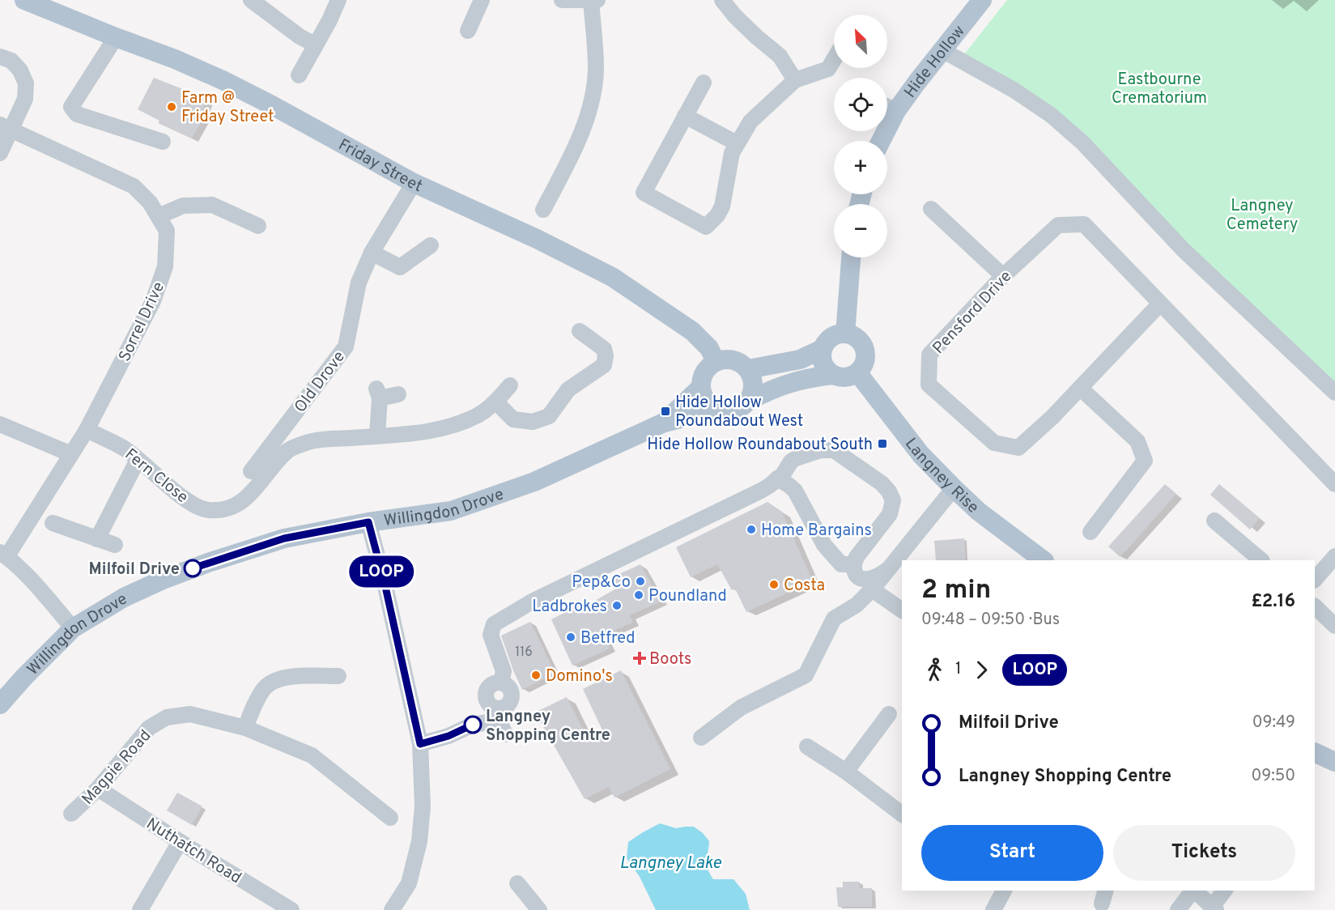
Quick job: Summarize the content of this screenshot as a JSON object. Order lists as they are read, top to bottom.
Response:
{
  "streets": {
    "main road": [
      "Hide Hollow",
      "Friday Street",
      "Langney Rise",
      "Willingdon Drove"
    ],
    "street": [
      "Pensford Drive",
      "Sorrel Drive",
      "Old Drove",
      "Fern Close",
      "Magpie Road",
      "Nuthatch Road"
    ]
  },
  "crossings": [
    ["Friday Street", "Old Drove"],
    ["Friday Street", "Willingdon Drove"],
    ["Sorrel Drive", "Fern Close"],
    ["Magpie Road", "Nuthatch Road"]
  ],
  "water": ["Langney Lake"],
  "parks": ["Eastbourne Crematorium", "Langney Cemetery"],
  "places": {
    "other": [
      "Farm @ Friday Street",
      "Home Bargains",
      "Milfoil Drive",
      "Pep&Co",
      "Costa",
      "Poundland",
      "Ladbrokes",
      "Betfred",
      "Domino's",
      "Langney Shopping Centre"
    ],
    "transit": ["Hide Hollow Roundabout West", "Hide Hollow Roundabout South"],
    "health": ["Boots"]
  },
  "lines": ["bus line LOOP"],
  "house_numbers": ["116"],
  "north": "top left",
  "page": {
    "on_map": "LOOP",
    "map_buttons": ["+", "−"],
    "heading": ["2 min", "09:48 – 09:50 · Bus", "£2.16"],
    "legs": ["1", "LOOP"],
    "list": [
      {
        "name": "Milfoil Drive",
        "value": "09:49"
      },
      {
        "name": "Langney Shopping Centre",
        "value": "09:50"
      }
    ],
    "buttons": ["Start", "Tickets"]
  }
}
